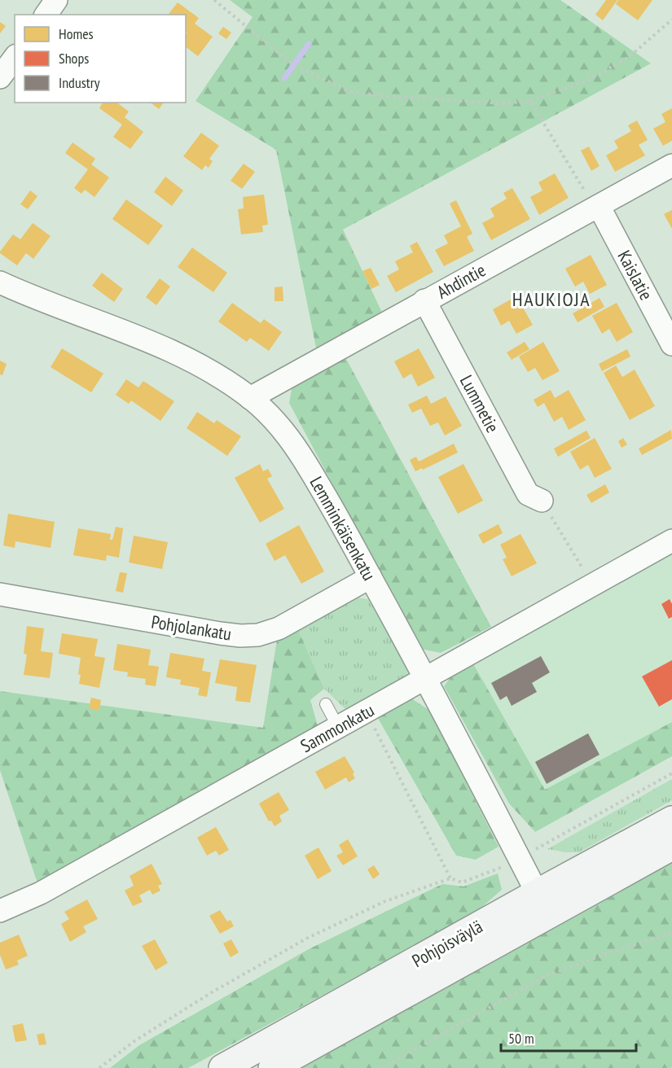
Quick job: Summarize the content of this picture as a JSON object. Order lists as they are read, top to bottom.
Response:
{
  "streets": {
    "main road": ["Pohjoisväylä"],
    "street": [
      "Kaislatie",
      "Ahdintie",
      "Lummetie",
      "Lemminkäisenkatu",
      "Pohjolankatu",
      "Sammonkatu"
    ]
  },
  "crossings": [
    ["Kaislatie", "Ahdintie"],
    ["Ahdintie", "Lummetie"],
    ["Ahdintie", "Lemminkäisenkatu"],
    ["Lemminkäisenkatu", "Pohjolankatu"],
    ["Lemminkäisenkatu", "Sammonkatu"],
    ["Lemminkäisenkatu", "Pohjoisväylä"]
  ],
  "districts": ["HAUKIOJA"],
  "legend": ["Homes", "Shops", "Industry"],
  "scale_bar": "50 m"
}
